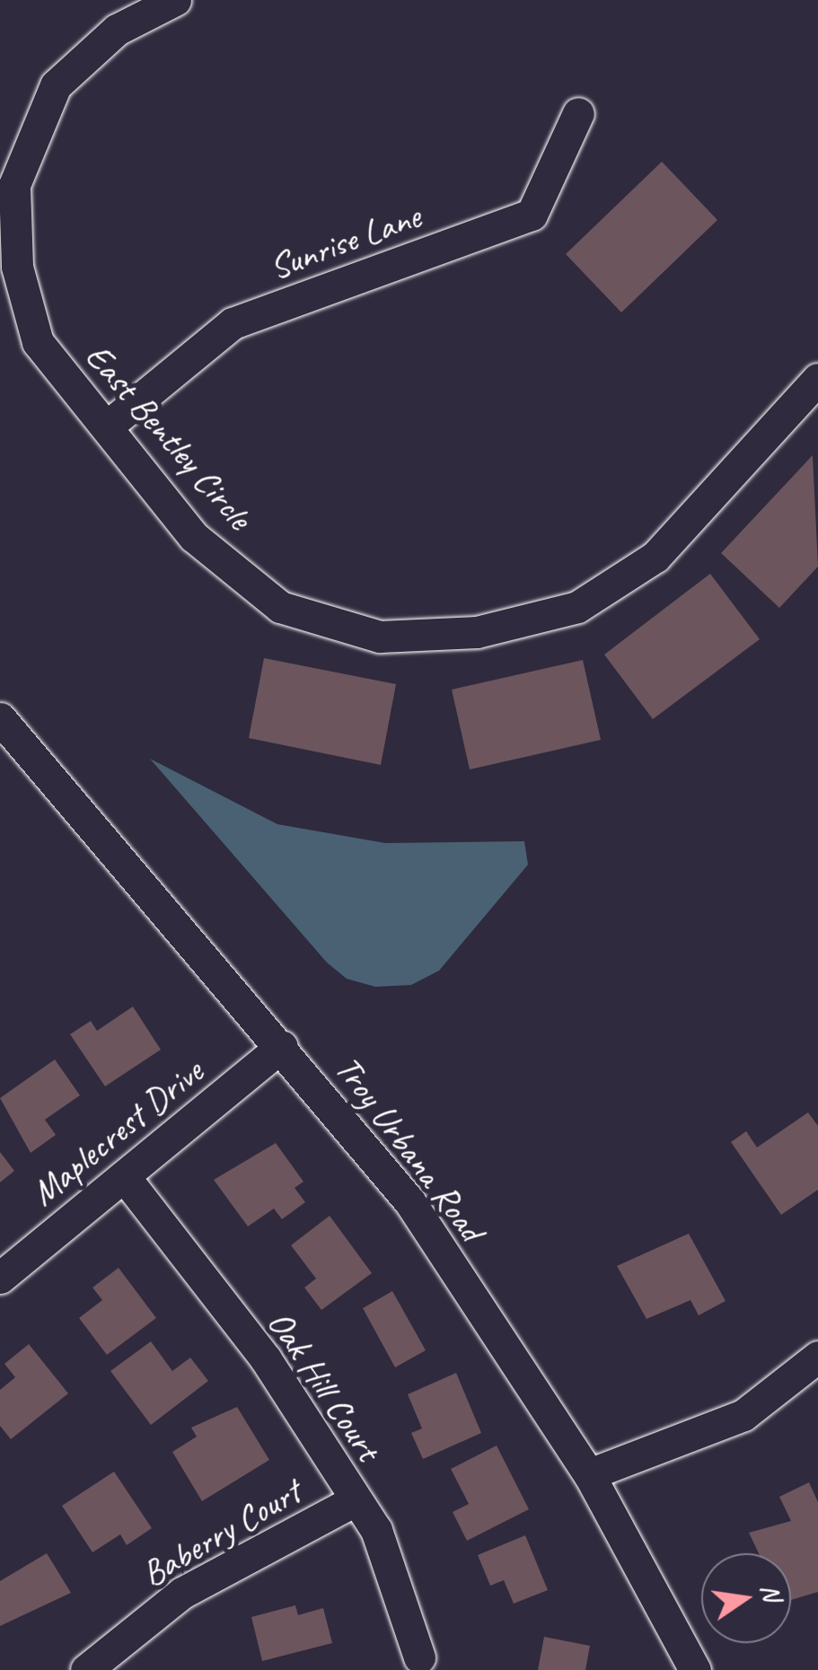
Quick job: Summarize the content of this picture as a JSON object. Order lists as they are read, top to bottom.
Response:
{
  "streets": {
    "street": [
      "Sunrise Lane",
      "East Bentley Circle",
      "Maplecrest Drive",
      "Troy Urbana Road",
      "Oak Hill Court",
      "Baberry Court"
    ]
  },
  "crossings": [
    ["Sunrise Lane", "East Bentley Circle"],
    ["Maplecrest Drive", "Troy Urbana Road"],
    ["Maplecrest Drive", "Oak Hill Court"],
    ["Oak Hill Court", "Baberry Court"]
  ],
  "north": "right"
}
